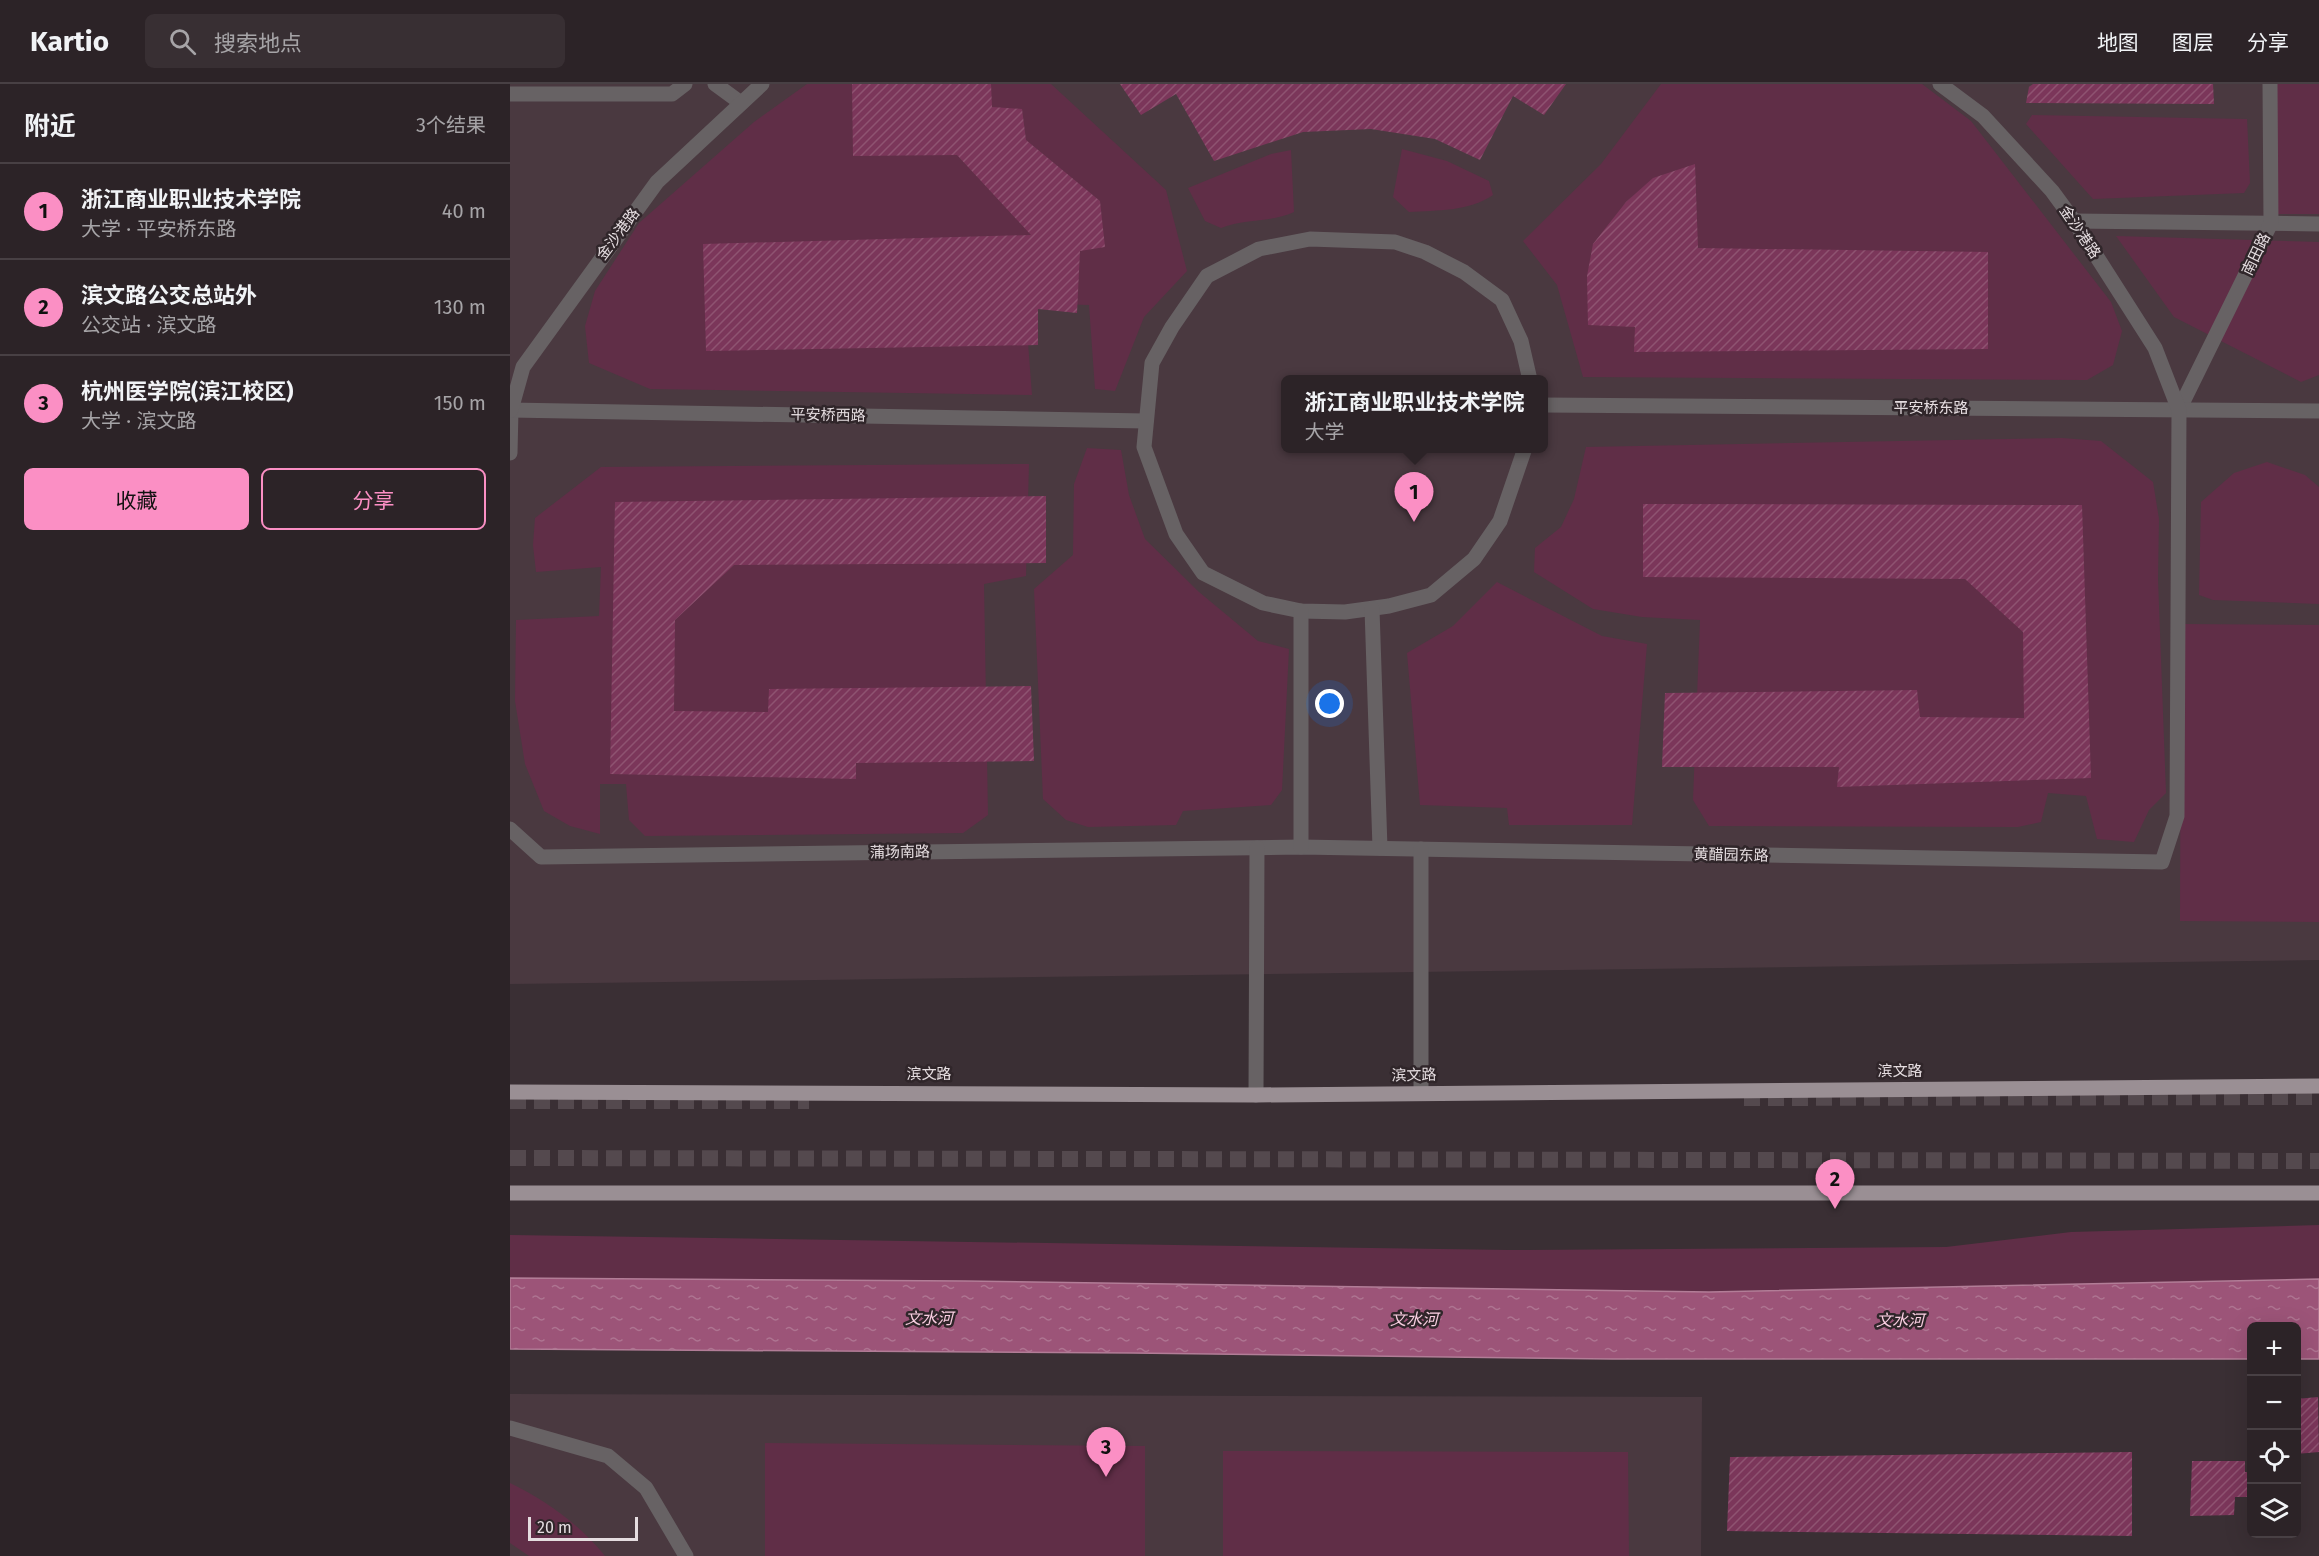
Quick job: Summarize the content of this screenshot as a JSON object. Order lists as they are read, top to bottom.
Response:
{
  "streets": {
    "main road": ["滨文路"],
    "street": [
      "金沙港路",
      "南田路",
      "平安桥东路",
      "平安桥西路",
      "蒲场南路",
      "黄醋园东路"
    ]
  },
  "crossings": [
    ["金沙港路", "南田路"],
    ["金沙港路", "平安桥东路"],
    ["金沙港路", "平安桥西路"],
    ["金沙港路", "黄醋园东路"],
    ["南田路", "平安桥东路"],
    ["南田路", "黄醋园东路"],
    ["平安桥东路", "黄醋园东路"],
    ["蒲场南路", "黄醋园东路"]
  ],
  "water": ["文水河"],
  "scale_bar": "20 m",
  "page": {
    "header": "Kartio",
    "search": "搜索地点",
    "nav": ["地图", "图层", "分享"],
    "heading": ["附近", "3个结果"],
    "list": [
      {
        "mark": "1",
        "name": "浙江商业职业技术学院",
        "note": "大学 · 平安桥东路",
        "value": "40 m"
      },
      {
        "mark": "2",
        "name": "滨文路公交总站外",
        "note": "公交站 · 滨文路",
        "value": "130 m"
      },
      {
        "mark": "3",
        "name": "杭州医学院(滨江校区)",
        "note": "大学 · 滨文路",
        "value": "150 m"
      }
    ],
    "popup": ["浙江商业职业技术学院", "大学"],
    "buttons": ["收藏", "分享"],
    "pins": ["1", "2", "3"],
    "map_buttons": ["+", "−"],
    "scale": "20 m"
  }
}
